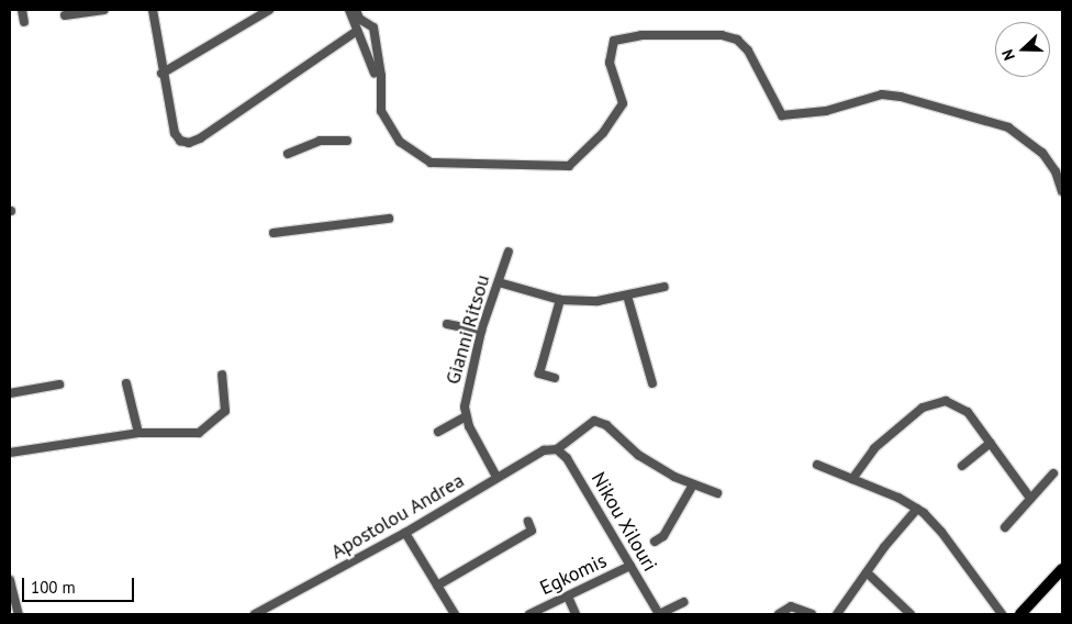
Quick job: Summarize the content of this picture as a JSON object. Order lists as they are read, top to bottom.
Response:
{
  "streets": {
    "street": [
      "Gianni Ritsou",
      "Apostolou Andrea",
      "Nikou Xilouri",
      "Egkomis"
    ]
  },
  "crossings": [
    ["Gianni Ritsou", "Apostolou Andrea"],
    ["Apostolou Andrea", "Nikou Xilouri"],
    ["Nikou Xilouri", "Egkomis"]
  ],
  "scale_bar": "100 m",
  "north": "left"
}
